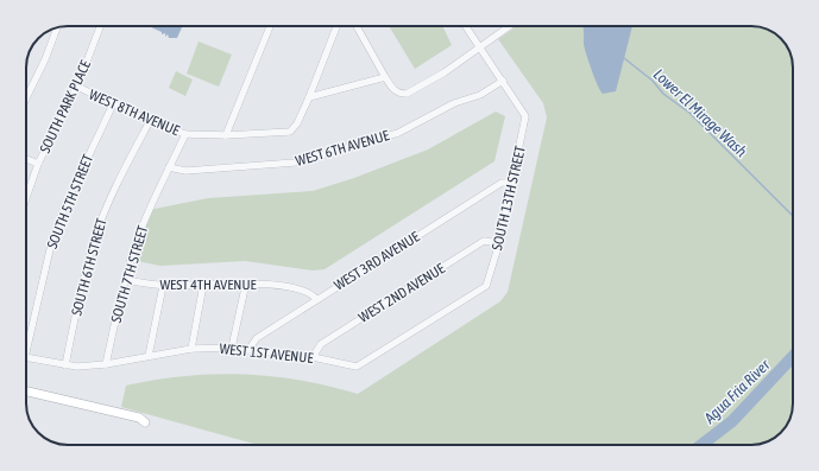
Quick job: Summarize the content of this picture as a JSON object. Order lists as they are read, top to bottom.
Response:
{
  "streets": {
    "street": [
      "SOUTH PARK PLACE",
      "WEST 8TH AVENUE",
      "WEST 6TH AVENUE",
      "SOUTH 13TH STREET",
      "SOUTH 5TH STREET",
      "WEST 3RD AVENUE",
      "SOUTH 6TH STREET",
      "SOUTH 7TH STREET",
      "WEST 4TH AVENUE",
      "WEST 2ND AVENUE",
      "WEST 1ST AVENUE"
    ]
  },
  "crossings": [
    ["SOUTH PARK PLACE", "WEST 8TH AVENUE"],
    ["WEST 8TH AVENUE", "SOUTH 5TH STREET"],
    ["WEST 8TH AVENUE", "SOUTH 6TH STREET"],
    ["WEST 8TH AVENUE", "SOUTH 7TH STREET"],
    ["WEST 6TH AVENUE", "SOUTH 13TH STREET"],
    ["WEST 6TH AVENUE", "SOUTH 7TH STREET"],
    ["SOUTH 13TH STREET", "WEST 3RD AVENUE"],
    ["SOUTH 13TH STREET", "WEST 2ND AVENUE"],
    ["SOUTH 13TH STREET", "WEST 1ST AVENUE"],
    ["WEST 3RD AVENUE", "WEST 4TH AVENUE"],
    ["WEST 3RD AVENUE", "WEST 1ST AVENUE"],
    ["SOUTH 6TH STREET", "WEST 1ST AVENUE"],
    ["SOUTH 7TH STREET", "WEST 4TH AVENUE"],
    ["SOUTH 7TH STREET", "WEST 1ST AVENUE"],
    ["WEST 2ND AVENUE", "WEST 1ST AVENUE"]
  ],
  "water": ["Lower El Mirage Wash", "Agua Fria River"]
}
